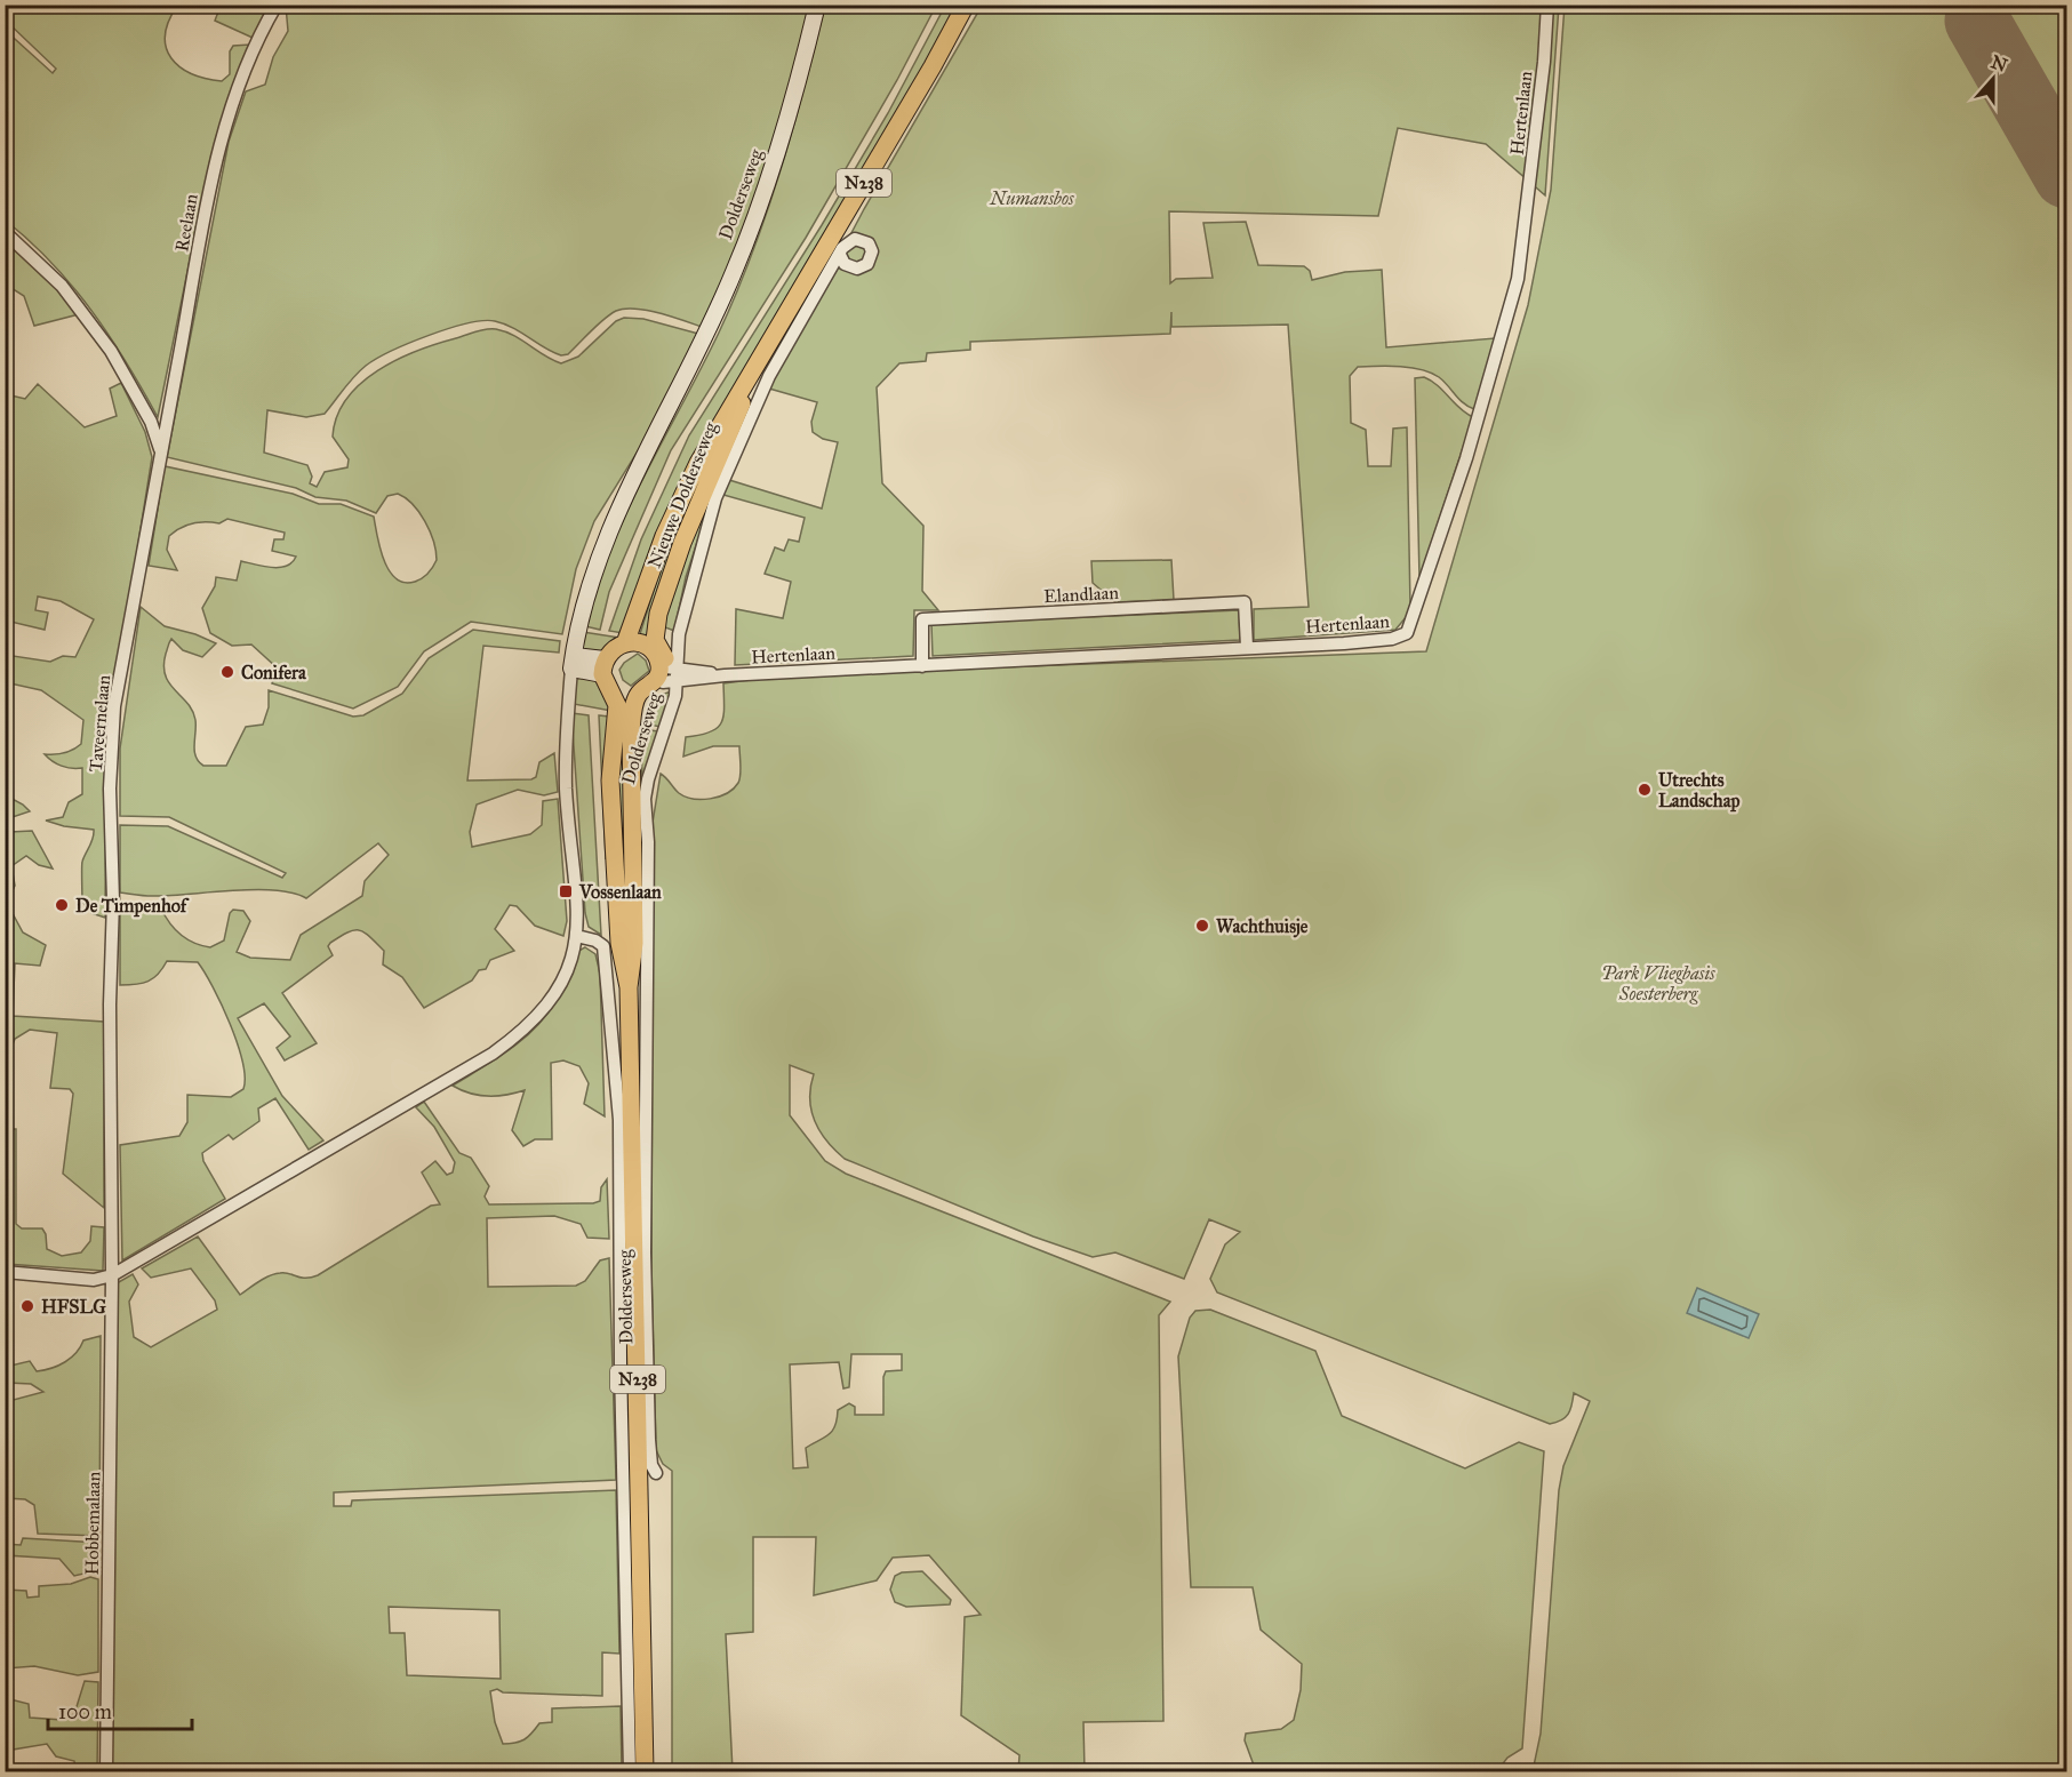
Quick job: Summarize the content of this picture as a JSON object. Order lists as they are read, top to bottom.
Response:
{
  "streets": {
    "main road": ["N238", "Dolderseweg", "Nieuwe Dolderseweg"],
    "street": [
      "Hertenlaan",
      "Reelaan",
      "Elandlaan",
      "Taveernelaan",
      "Hobbemalaan"
    ]
  },
  "crossings": [
    ["Hertenlaan", "Dolderseweg"],
    ["Hertenlaan", "Nieuwe Dolderseweg"],
    ["Hertenlaan", "Elandlaan"],
    ["Dolderseweg", "Nieuwe Dolderseweg"],
    ["Reelaan", "Taveernelaan"],
    ["Taveernelaan", "Hobbemalaan"]
  ],
  "parks": ["Numansbos", "Park Vliegbasis Soesterberg"],
  "places": {
    "other": [
      "Conifera",
      "Utrechts Landschap",
      "De Timpenhof",
      "Wachthuisje",
      "HFSLG"
    ],
    "transit": ["Vossenlaan"]
  },
  "scale_bar": "100 m",
  "north": "top"
}
